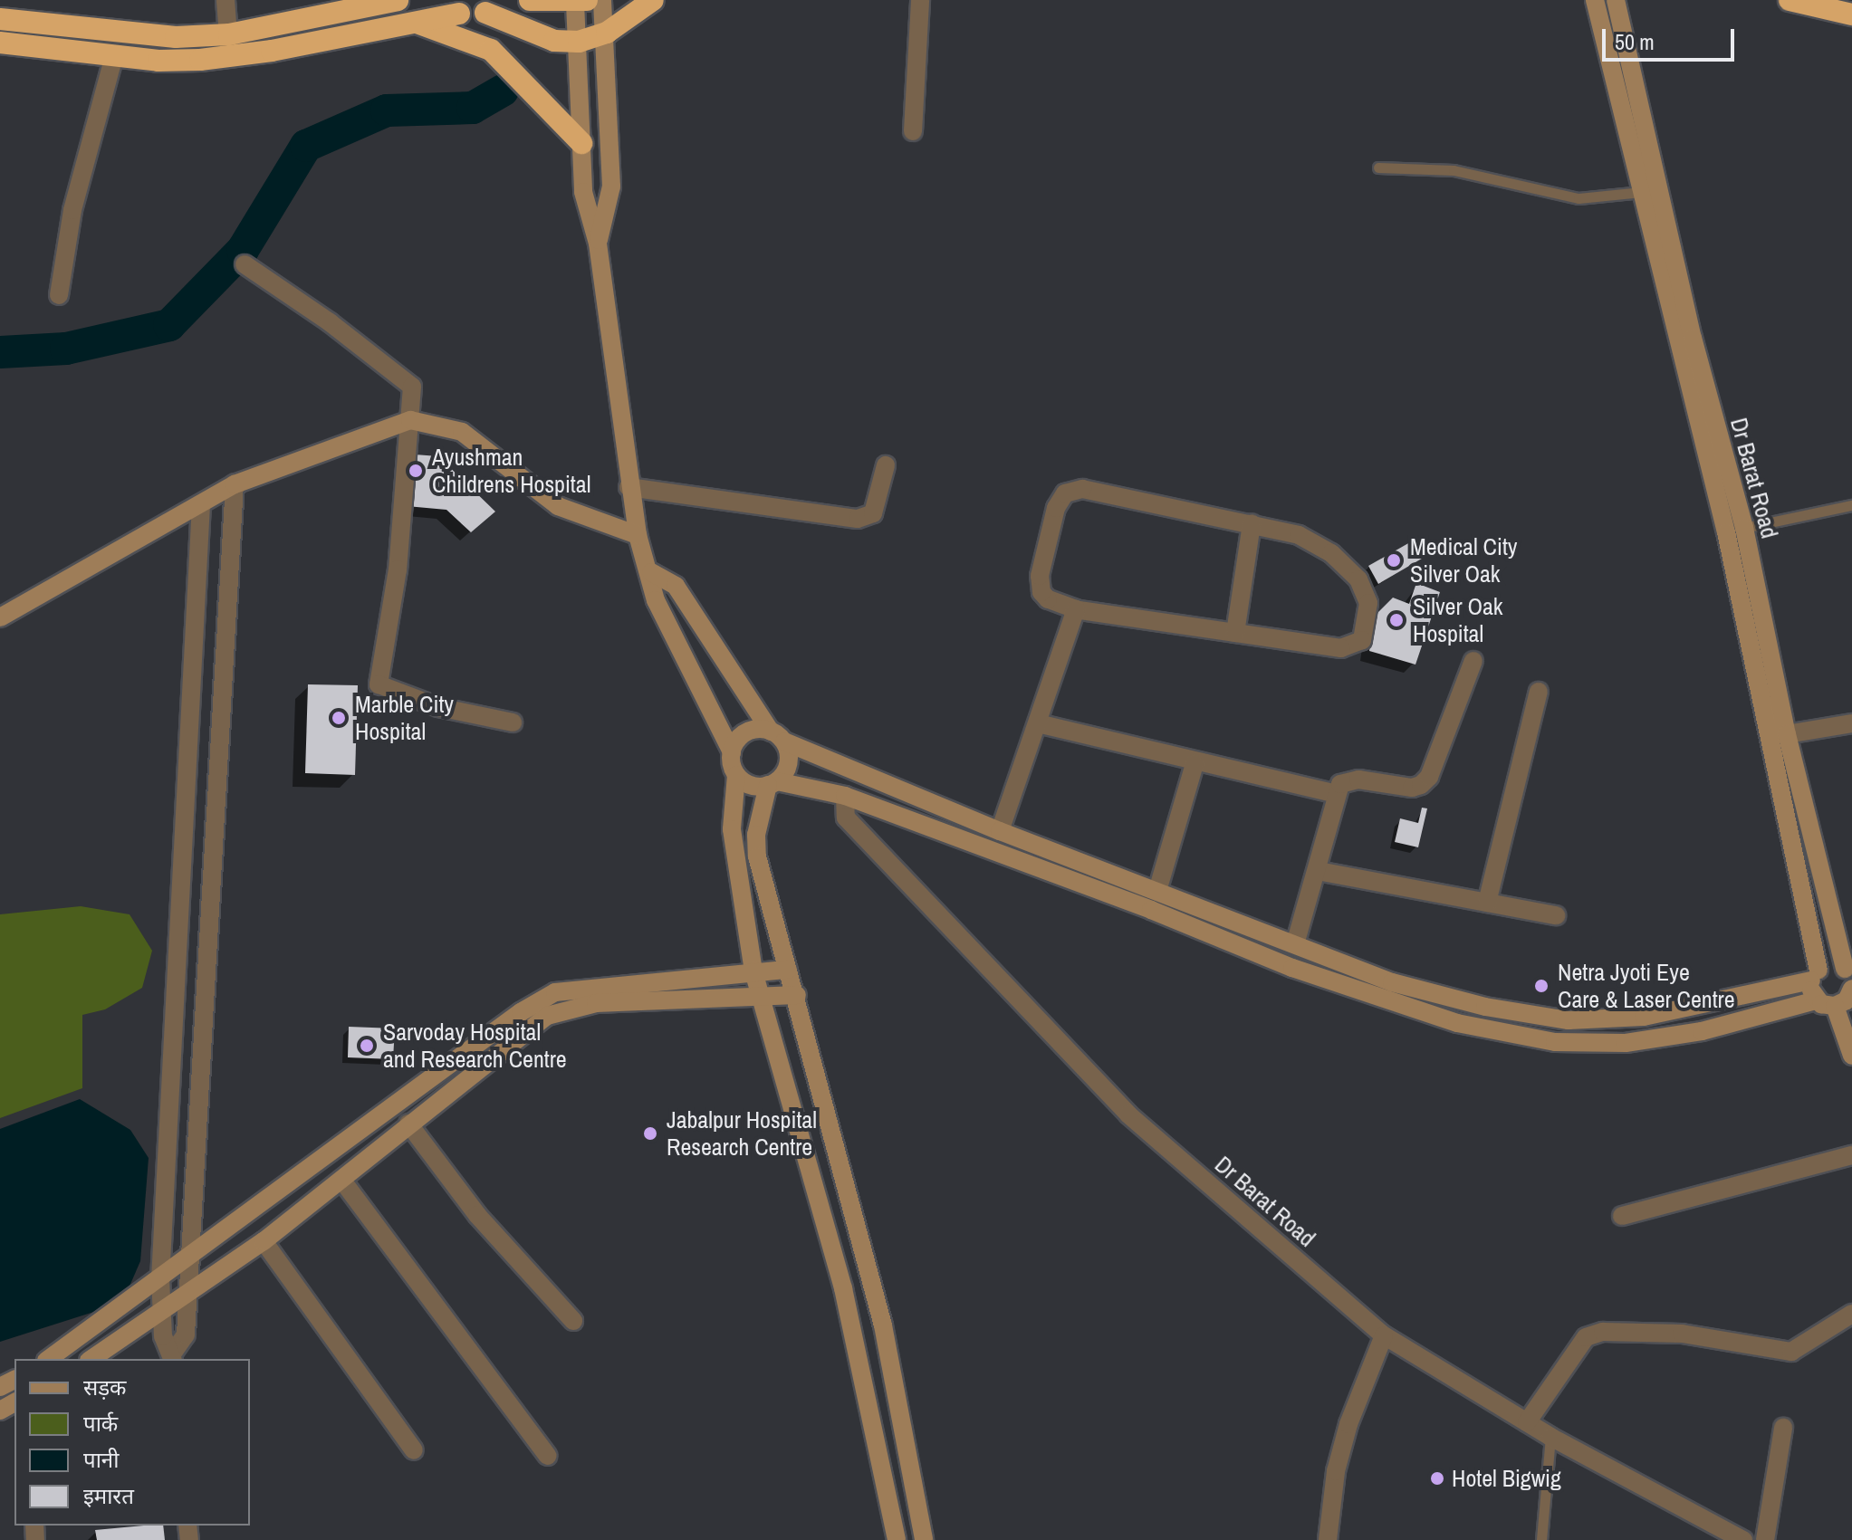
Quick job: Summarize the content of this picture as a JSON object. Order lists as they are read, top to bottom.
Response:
{
  "streets": {
    "street": ["Dr Barat Road"]
  },
  "places": [
    "Ayushman Childrens Hospital",
    "Medical City Silver Oak",
    "Silver Oak Hospital",
    "Marble City Hospital",
    "Netra Jyoti Eye Care & Laser Centre",
    "Sarvoday Hospital and Research Centre",
    "Jabalpur Hospital Research Centre",
    "Hotel Bigwig"
  ],
  "legend": [
    "सड़क",
    "पार्क",
    "पानी",
    "इमारत"
  ],
  "scale_bar": "50 m"
}
